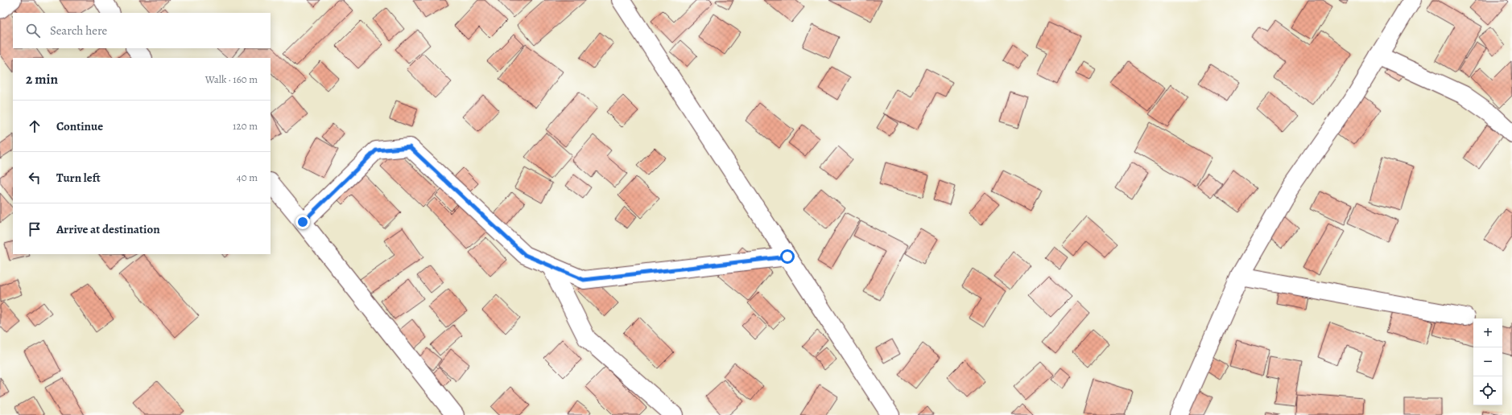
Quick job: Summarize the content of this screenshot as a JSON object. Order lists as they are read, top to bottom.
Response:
{
  "page": {
    "search": "Search here",
    "heading": ["2 min", "Walk · 160 m"],
    "list": [
      ["Continue", "120 m"],
      ["Turn left", "40 m"],
      "Arrive at destination"
    ],
    "map_buttons": ["+", "−"]
  }
}
